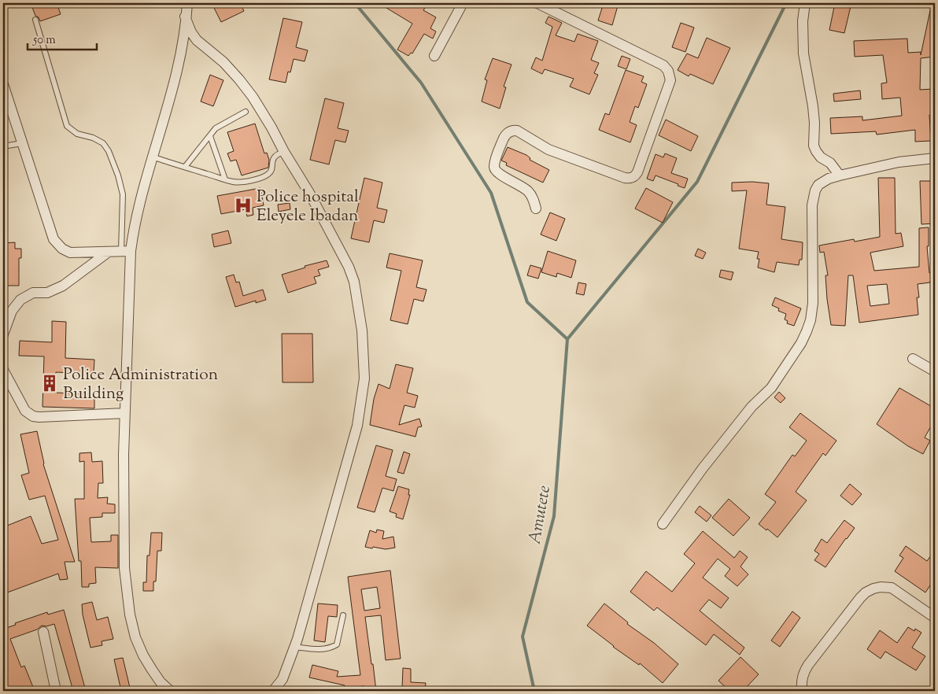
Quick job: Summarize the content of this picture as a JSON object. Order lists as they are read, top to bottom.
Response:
{
  "water": ["Amutete"],
  "places": {
    "hospital": ["Police hospital Eleyele Ibadan"],
    "building": ["Police Administration Building"]
  },
  "scale_bar": "50 m"
}
